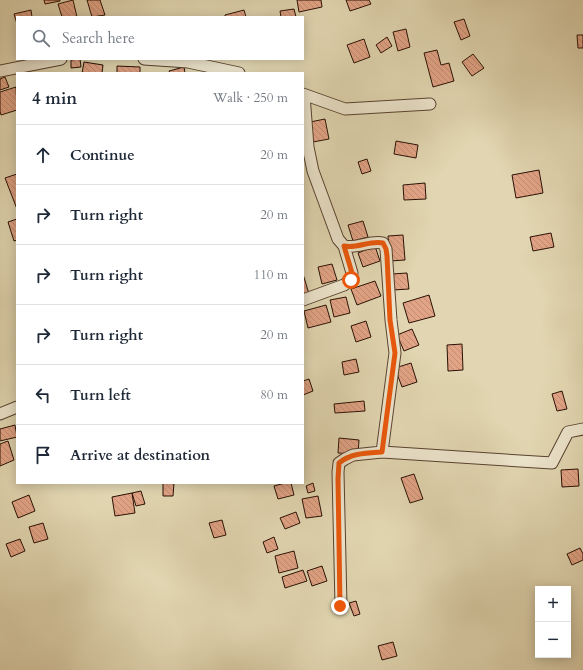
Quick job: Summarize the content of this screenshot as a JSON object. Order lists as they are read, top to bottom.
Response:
{
  "page": {
    "search": "Search here",
    "heading": ["4 min", "Walk · 250 m"],
    "list": [
      ["Continue", "20 m"],
      ["Turn right", "20 m"],
      ["Turn right", "110 m"],
      ["Turn right", "20 m"],
      ["Turn left", "80 m"],
      "Arrive at destination"
    ],
    "map_buttons": ["+", "−"]
  }
}
